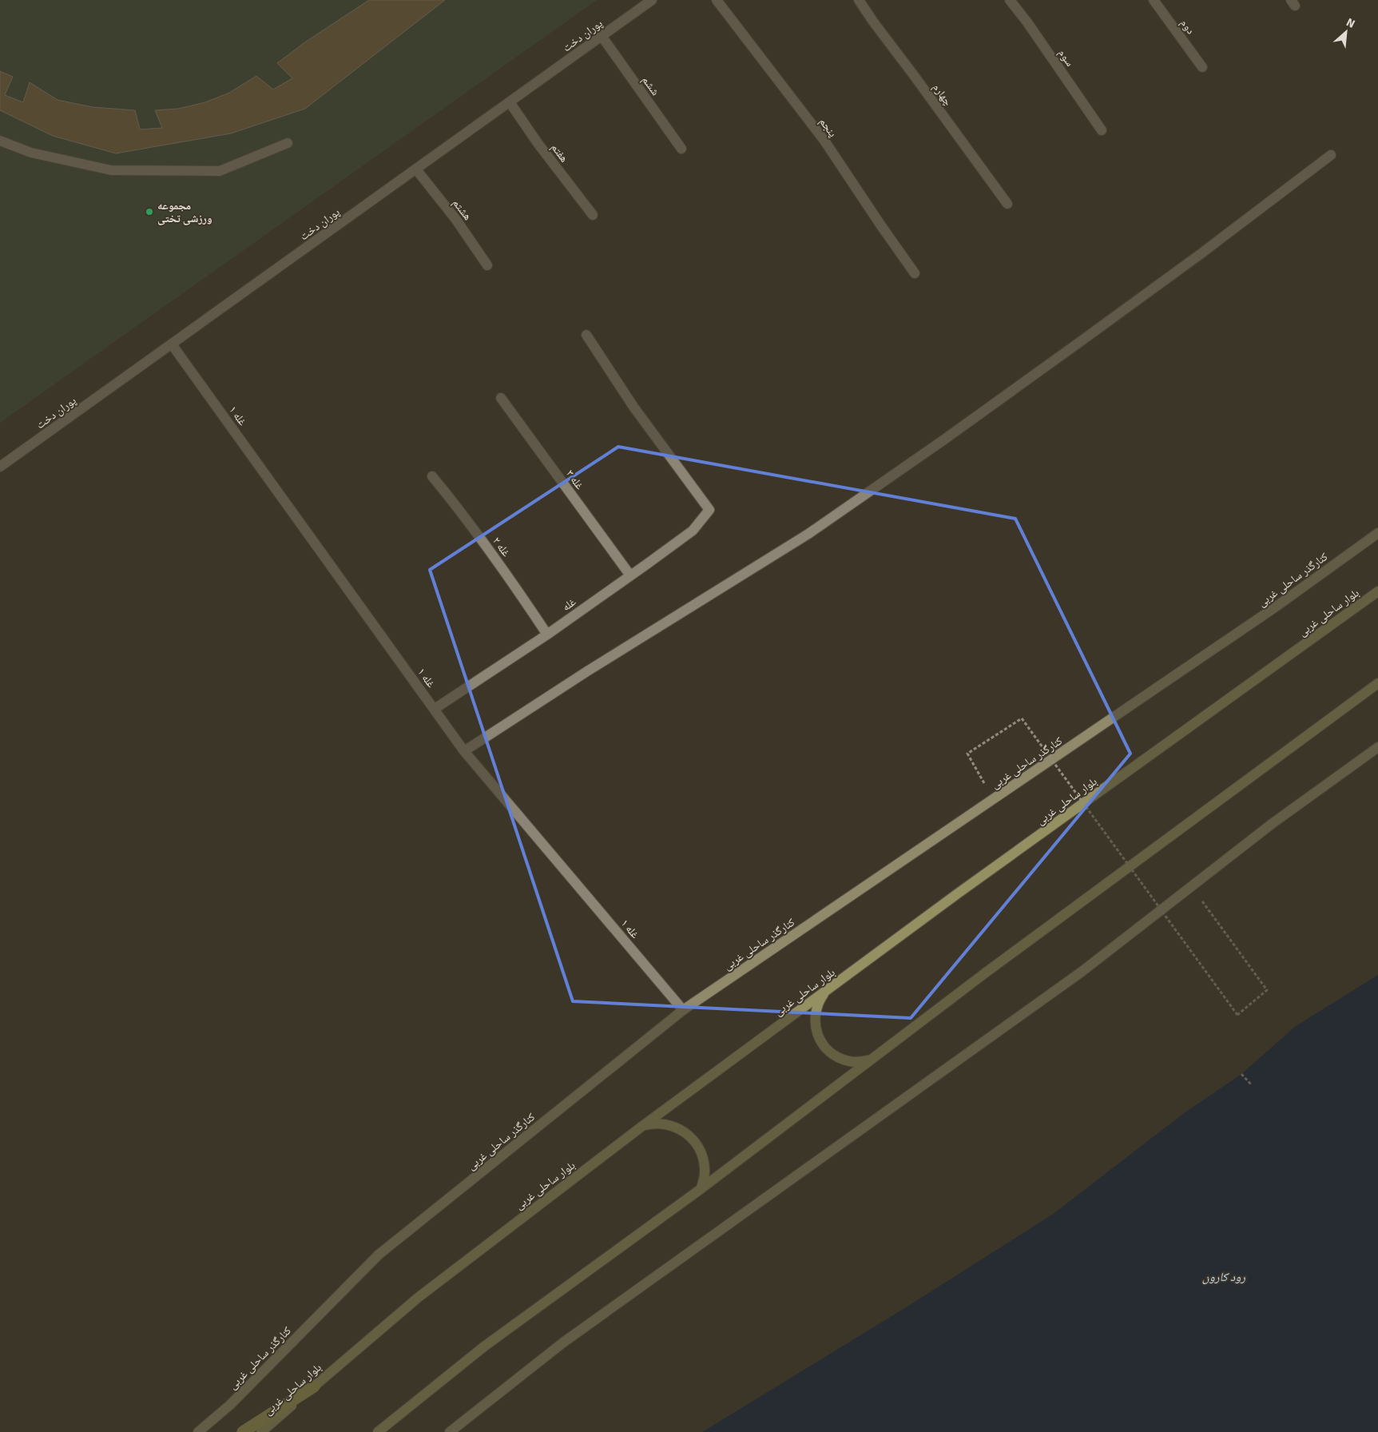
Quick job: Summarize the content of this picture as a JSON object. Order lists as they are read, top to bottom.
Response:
{
  "streets": {
    "main road": ["بلوار ساحلی غربی"],
    "street": [
      "دوم",
      "پوران دخت",
      "سوم",
      "ششم",
      "چهارم",
      "پنجم",
      "هفتم",
      "هشتم",
      "غله ۱",
      "غله ۳",
      "غله ۲",
      "کنارگذر ساحلی غربی",
      "غله"
    ]
  },
  "crossings": [
    ["پوران دخت", "ششم"],
    ["پوران دخت", "هفتم"],
    ["پوران دخت", "هشتم"],
    ["پوران دخت", "غله ۱"],
    ["غله ۱", "کنارگذر ساحلی غربی"],
    ["غله ۱", "غله"],
    ["غله ۳", "غله"],
    ["غله ۲", "غله"]
  ],
  "water": ["رود کارون"],
  "places": ["مجموعه ورزشی تختی"],
  "north": "top right"
}
